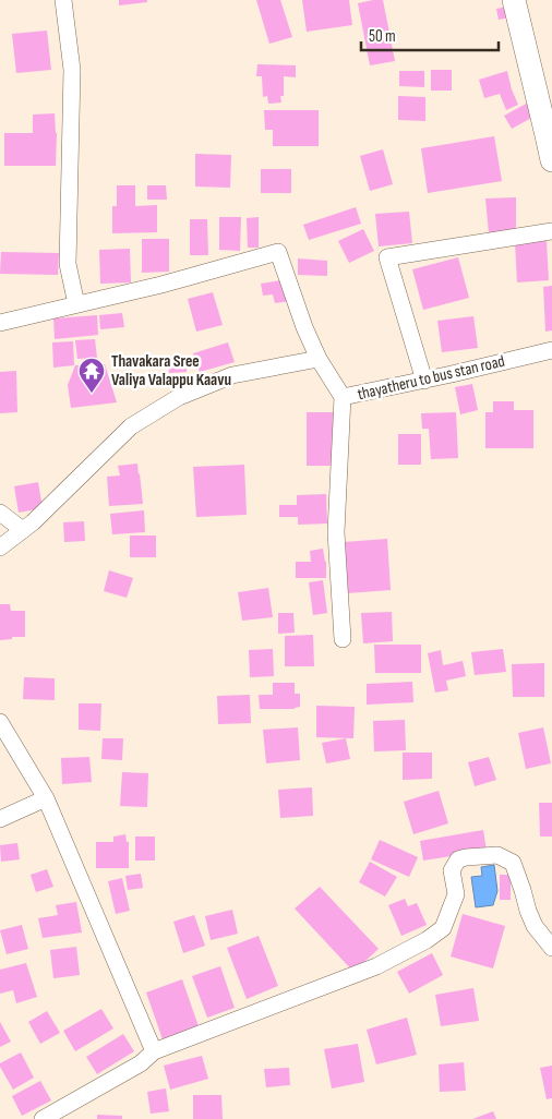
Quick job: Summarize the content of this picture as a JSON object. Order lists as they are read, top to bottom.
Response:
{
  "streets": {
    "street": ["thayatheru to bus stan road"]
  },
  "places": {
    "temple": ["Thavakara Sree Valiya Valappu Kaavu"]
  },
  "scale_bar": "50 m"
}
